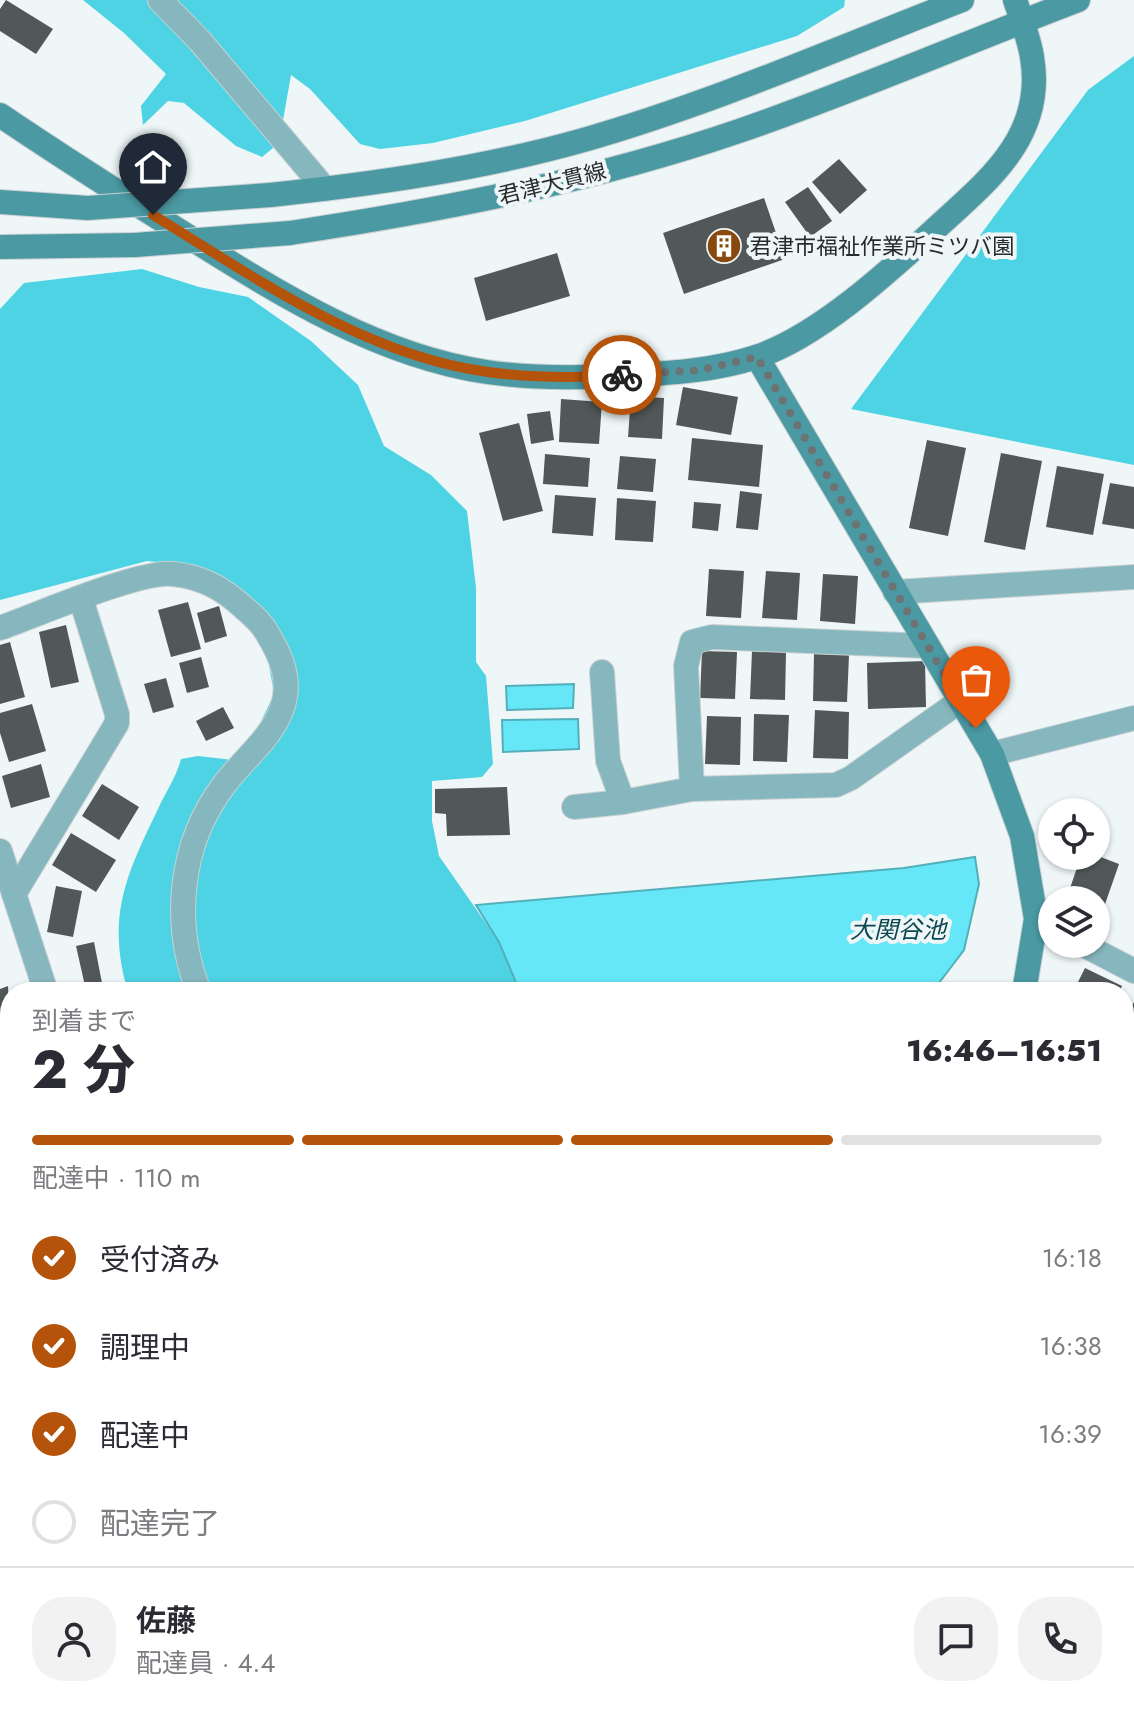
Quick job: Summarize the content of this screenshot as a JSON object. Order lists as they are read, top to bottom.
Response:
{
  "streets": {
    "main road": ["君津大貫線"]
  },
  "water": ["大関谷池"],
  "places": {
    "building": ["君津市福祉作業所ミツバ園"]
  },
  "page": {
    "heading": ["2 分", "到着まで", "16:46–16:51"],
    "panel": ["佐藤", "配達員 · 4.4"],
    "bar": "配達中 · 110 m",
    "list": [
      ["受付済み", "16:18"],
      ["調理中", "16:38"],
      ["配達中", "16:39"],
      "配達完了"
    ]
  }
}
